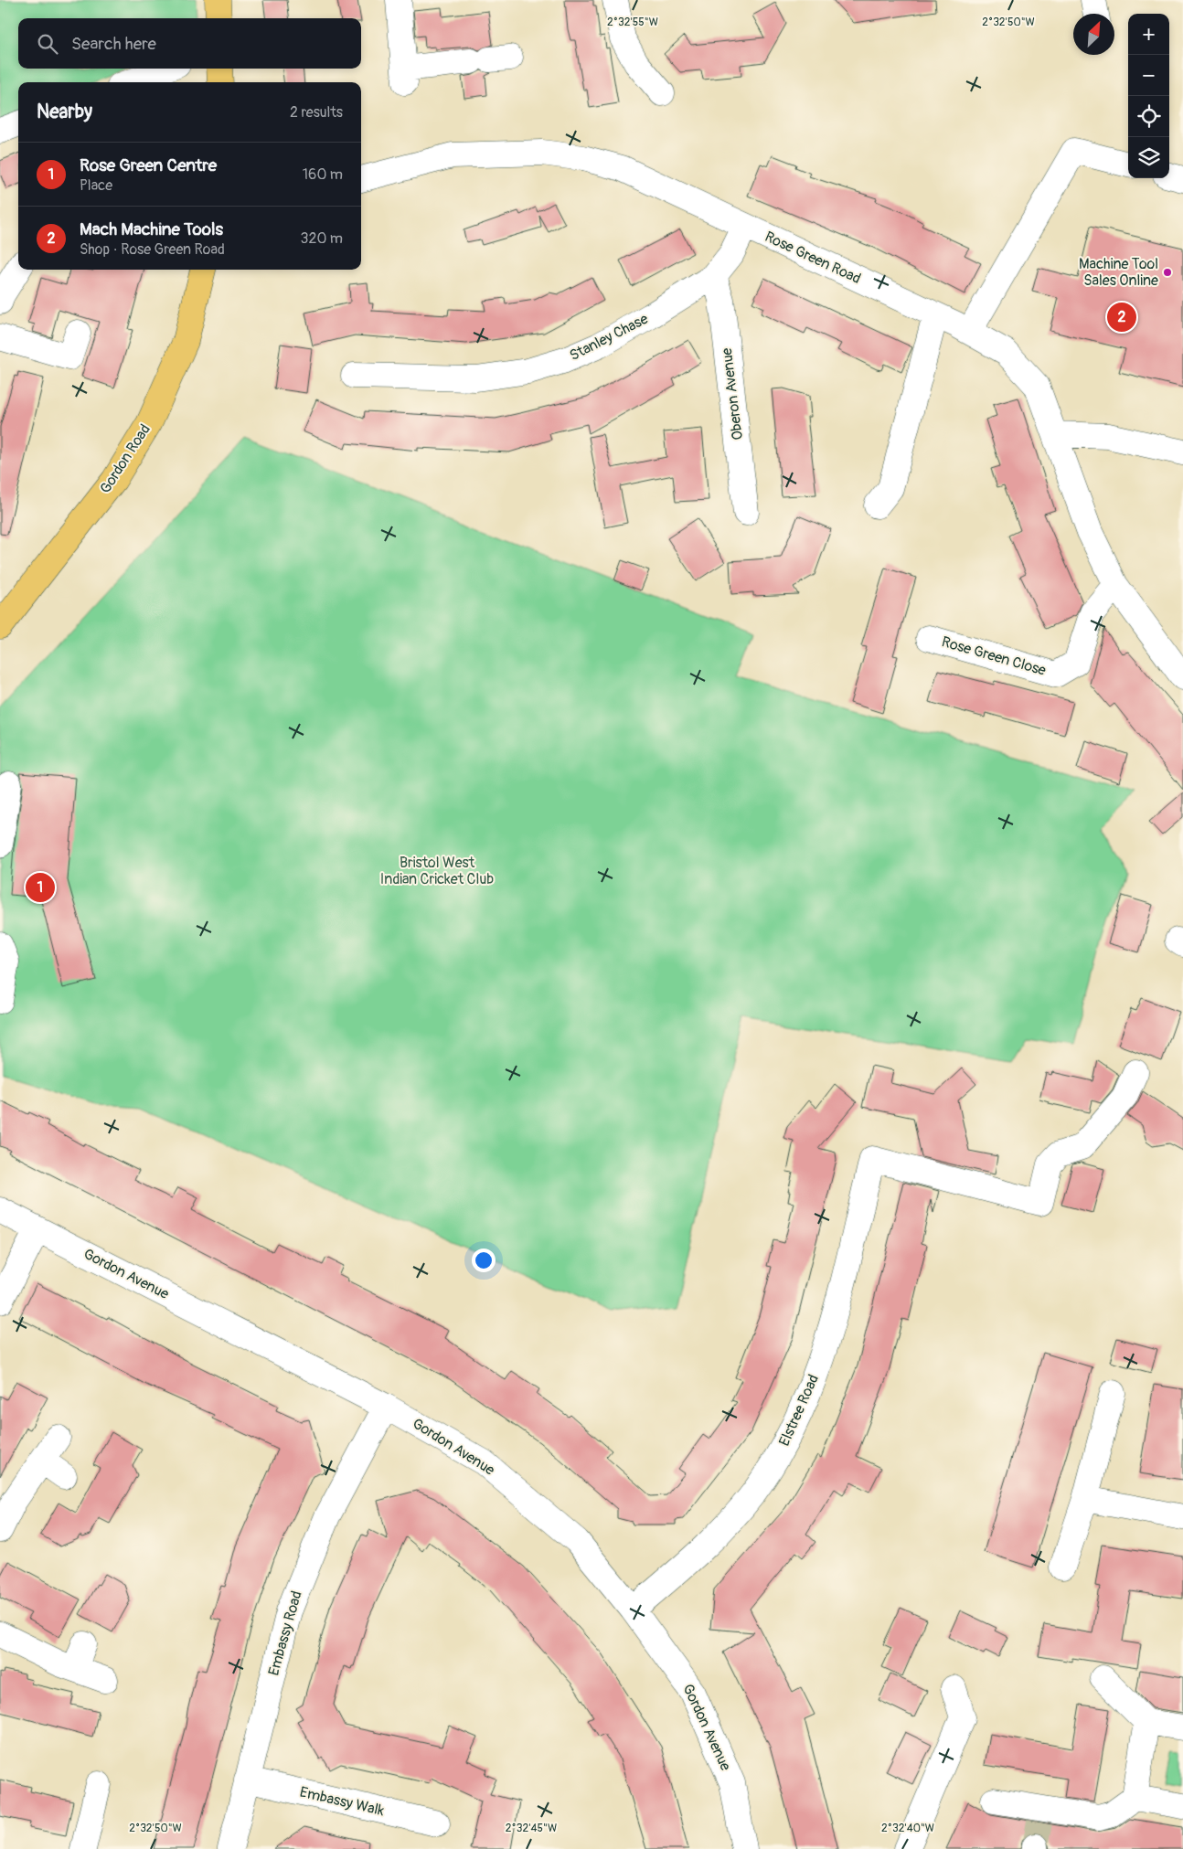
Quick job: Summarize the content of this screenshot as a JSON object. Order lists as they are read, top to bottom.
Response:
{
  "streets": {
    "main road": ["Gordon Road"],
    "street": [
      "Rose Green Road",
      "Stanley Chase",
      "Oberon Avenue",
      "Rose Green Close",
      "Gordon Avenue",
      "Elstree Road",
      "Embassy Road",
      "Embassy Walk"
    ]
  },
  "crossings": [
    ["Rose Green Road", "Stanley Chase"],
    ["Rose Green Road", "Rose Green Close"],
    ["Stanley Chase", "Oberon Avenue"],
    ["Gordon Avenue", "Elstree Road"],
    ["Gordon Avenue", "Embassy Road"],
    ["Embassy Road", "Embassy Walk"]
  ],
  "parks": ["Bristol West Indian Cricket Club"],
  "places": ["Machine Tool Sales Online"],
  "north": "top right",
  "page": {
    "map_buttons": ["+", "−"],
    "search": "Search here",
    "heading": ["Nearby", "2 results"],
    "list": [
      {
        "mark": "1",
        "name": "Rose Green Centre",
        "note": "Place",
        "value": "160 m"
      },
      {
        "mark": "2",
        "name": "Mach Machine Tools",
        "note": "Shop · Rose Green Road",
        "value": "320 m"
      }
    ],
    "pins": ["2", "1"]
  },
  "coordinates": [
    "2°32'55\"W",
    "2°32'50\"W",
    "2°32'45\"W",
    "2°32'40\"W"
  ]
}
